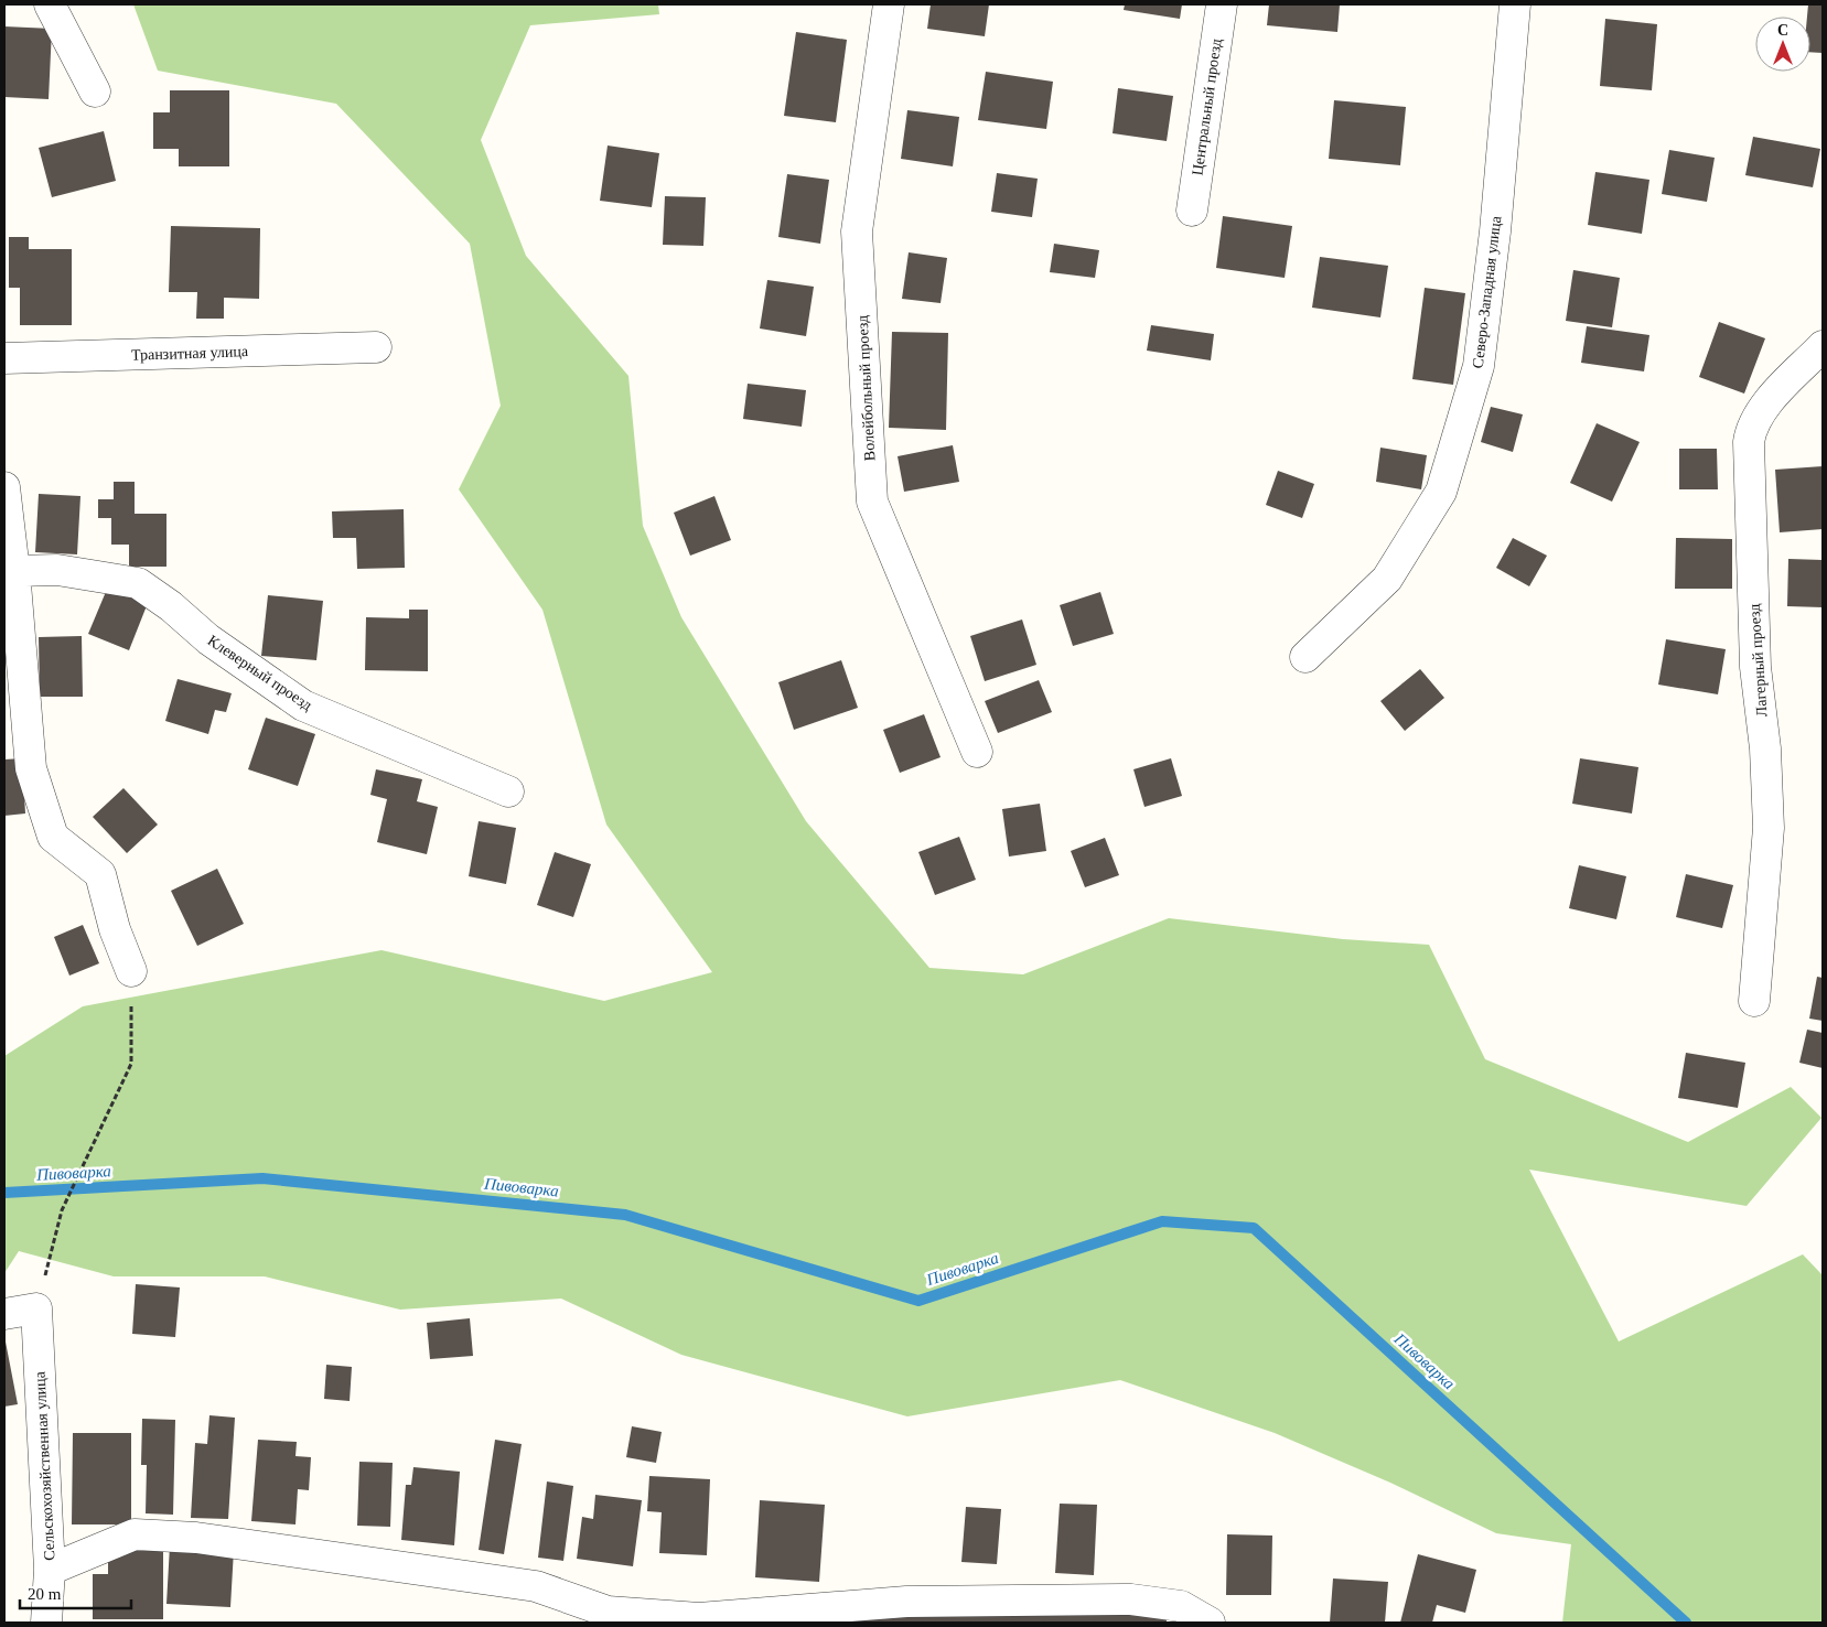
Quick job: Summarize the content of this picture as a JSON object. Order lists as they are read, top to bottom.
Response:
{
  "streets": {
    "street": [
      "Центральный проезд",
      "Северо-Западная улица",
      "Транзитная улица",
      "Волейбольный проезд",
      "Лагерный проезд",
      "Клеверный проезд",
      "Сельскохозяйственная улица"
    ]
  },
  "water": ["Пивоварка"],
  "scale_bar": "20 m",
  "north": "top"
}
